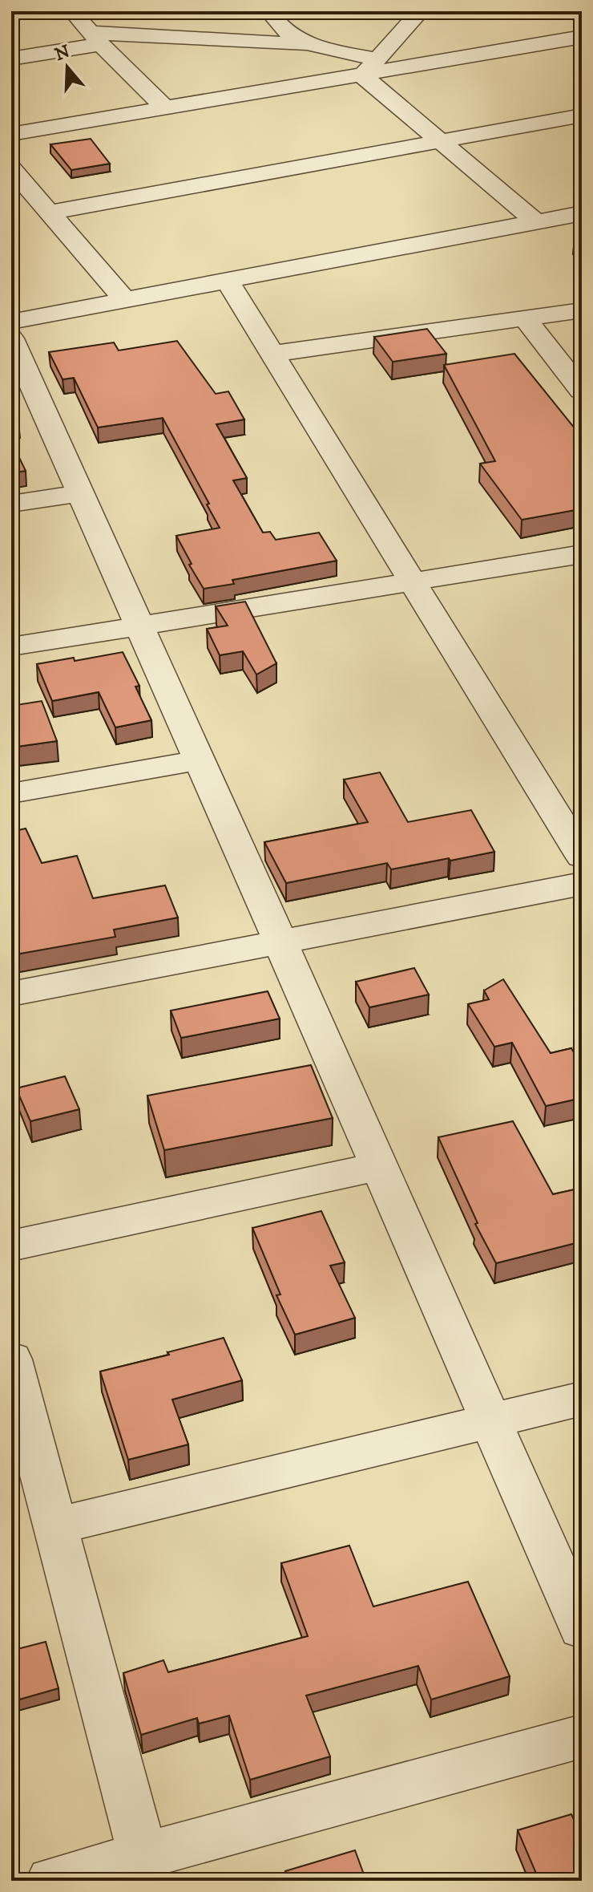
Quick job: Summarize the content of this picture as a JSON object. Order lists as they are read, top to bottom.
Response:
{
  "north": "top"
}
